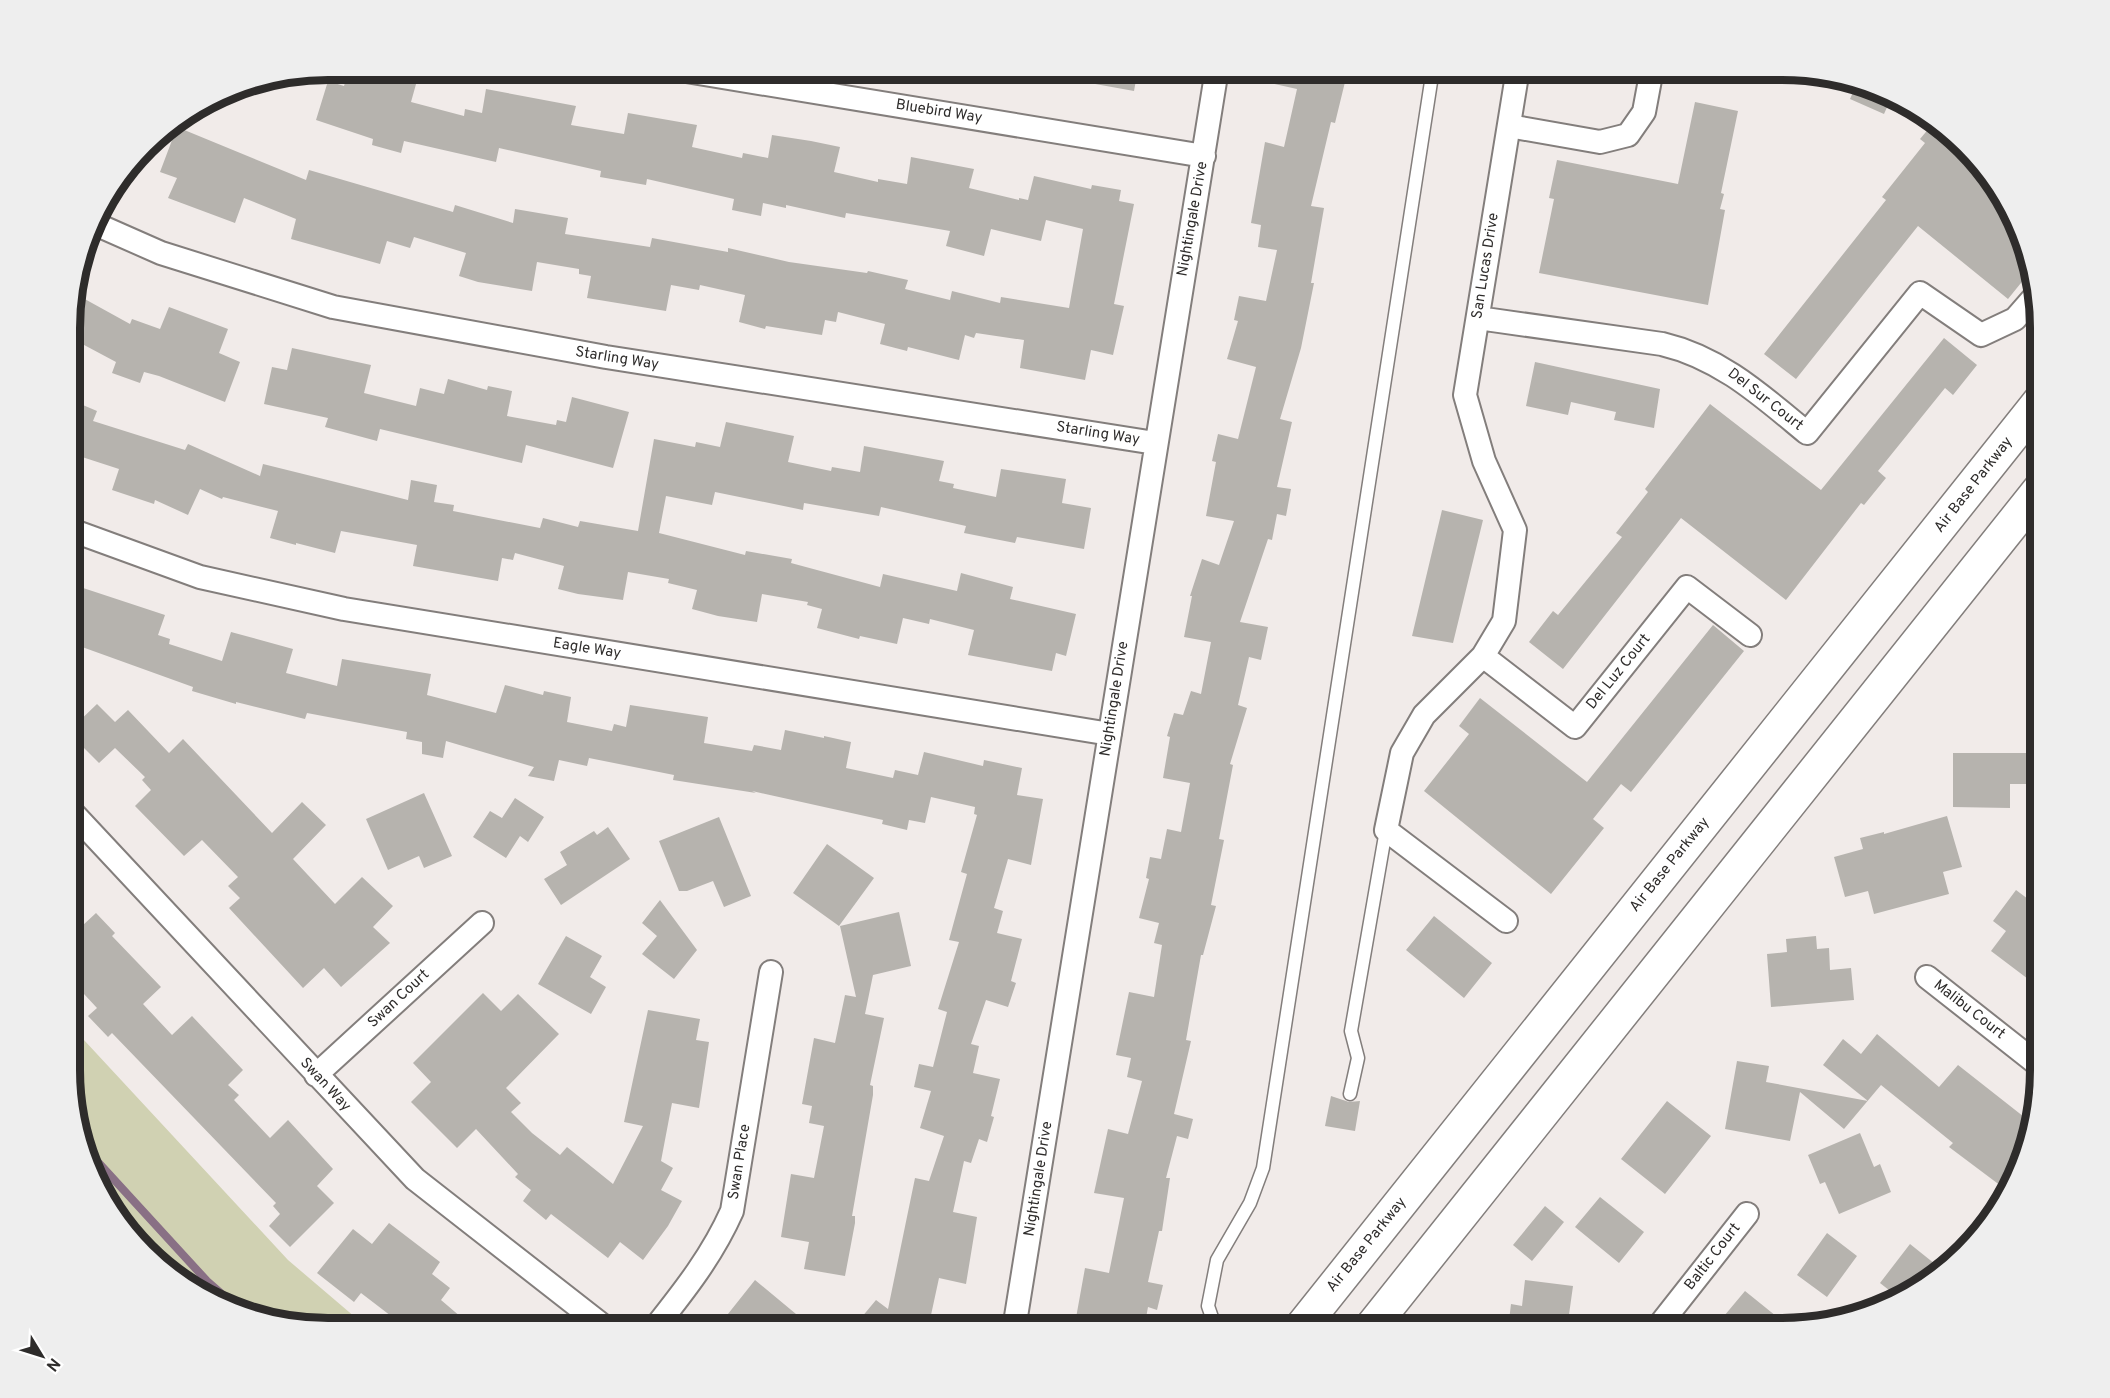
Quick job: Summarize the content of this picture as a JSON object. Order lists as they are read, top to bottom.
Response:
{
  "streets": {
    "main road": ["Air Base Parkway"],
    "street": [
      "Bluebird Way",
      "Nightingale Drive",
      "San Lucas Drive",
      "Starling Way",
      "Del Sur Court",
      "Eagle Way",
      "Del Luz Court",
      "Swan Court",
      "Malibu Court",
      "Swan Way",
      "Swan Place",
      "Baltic Court"
    ]
  },
  "crossings": [
    ["Bluebird Way", "Nightingale Drive"],
    ["Nightingale Drive", "Starling Way"],
    ["Nightingale Drive", "Eagle Way"],
    ["San Lucas Drive", "Del Sur Court"],
    ["San Lucas Drive", "Del Luz Court"],
    ["Swan Court", "Swan Way"]
  ],
  "north": "bottom right"
}
